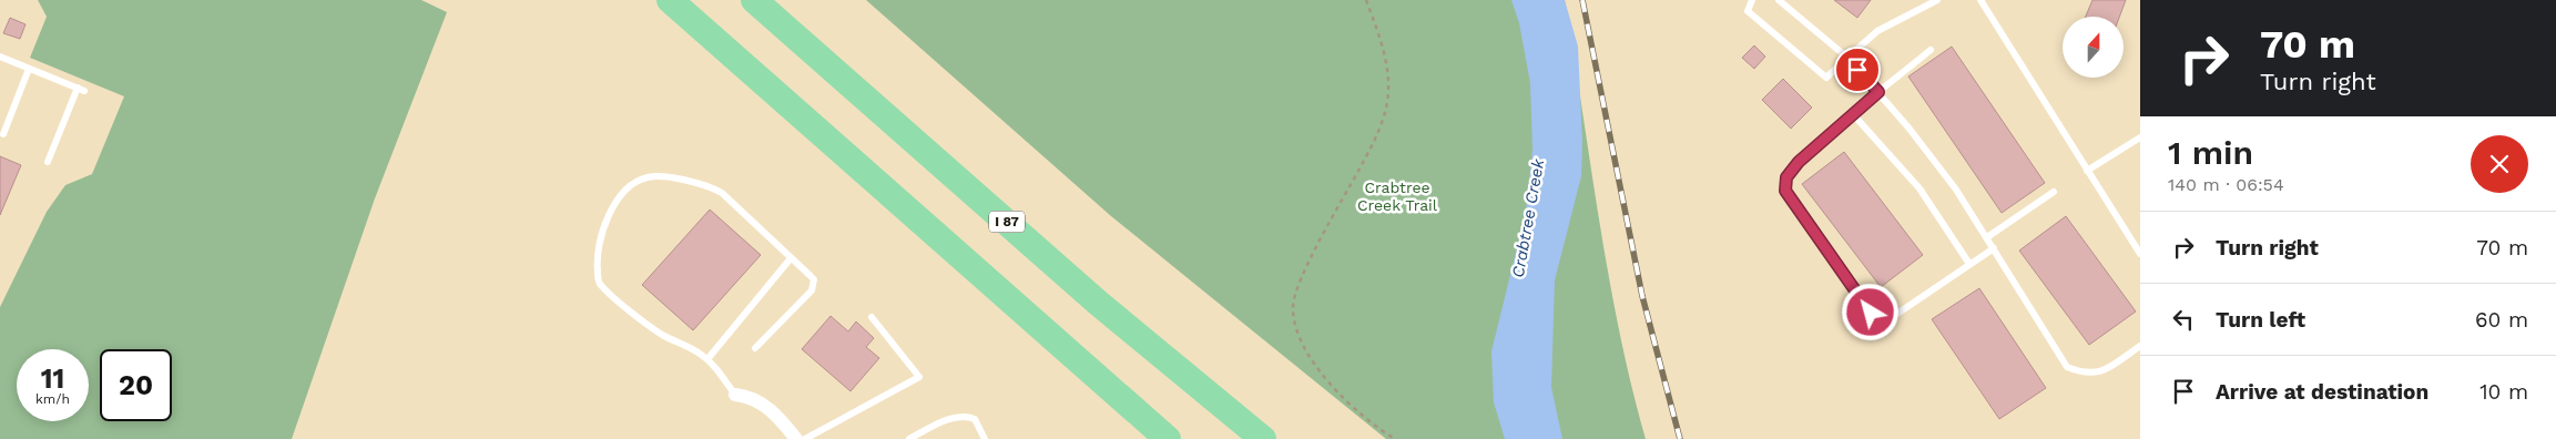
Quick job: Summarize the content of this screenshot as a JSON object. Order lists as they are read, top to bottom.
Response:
{
  "streets": {
    "highway": ["I 87"]
  },
  "water": ["Crabtree Creek"],
  "parks": ["Crabtree Creek Trail"],
  "north": "top",
  "page": {
    "turn": ["70 m", "Turn right"],
    "heading": ["1 min", "140 m · 06:54"],
    "list": [
      {
        "name": "Turn right",
        "value": "70 m"
      },
      {
        "name": "Turn left",
        "value": "60 m"
      },
      {
        "name": "Arrive at destination",
        "value": "10 m"
      }
    ],
    "speed": "11 km/h",
    "limit": "20"
  }
}
